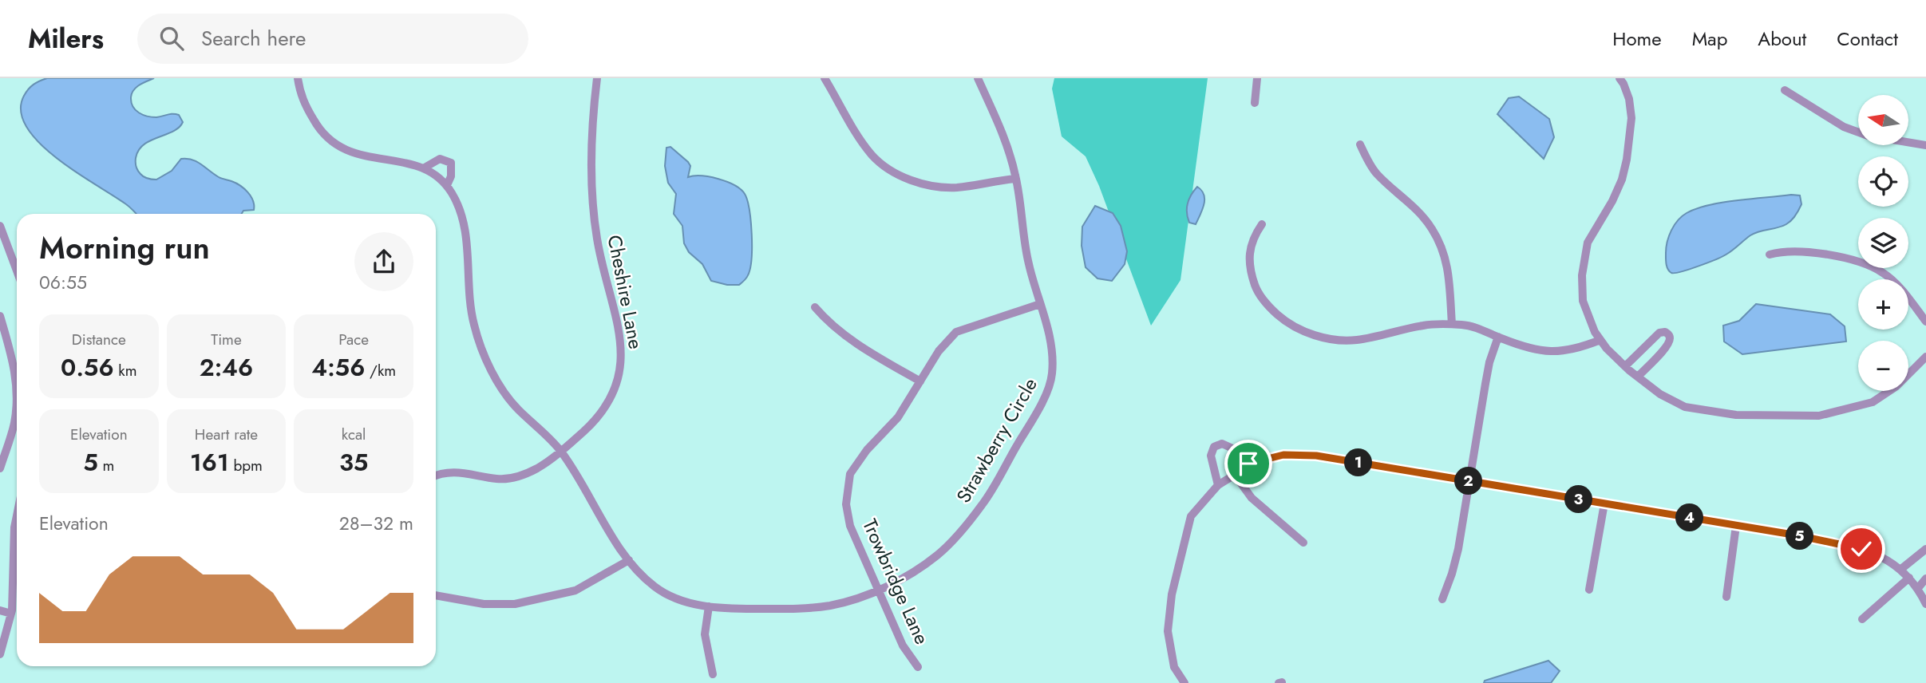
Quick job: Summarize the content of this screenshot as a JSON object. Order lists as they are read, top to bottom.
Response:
{
  "streets": {
    "street": ["Cheshire Lane", "Strawberry Circle", "Trowbridge Lane"]
  },
  "crossings": [
    ["Cheshire Lane", "Strawberry Circle"],
    ["Strawberry Circle", "Trowbridge Lane"]
  ],
  "north": "left",
  "page": {
    "header": "Milers",
    "search": "Search here",
    "nav": [
      "Home",
      "Map",
      "About",
      "Contact"
    ],
    "map_buttons": ["+", "−"],
    "heading": ["Morning run", "06:55"],
    "stats": [
      ["Distance", "0.56 km"],
      ["Time", "2:46"],
      ["Pace", "4:56 /km"],
      ["Elevation", "5 m"],
      ["Heart rate", "161 bpm"],
      ["kcal", "35"]
    ],
    "pins": [
      "1",
      "2",
      "3",
      "4",
      "5"
    ],
    "chart": ["Elevation", "28–32 m"]
  }
}
